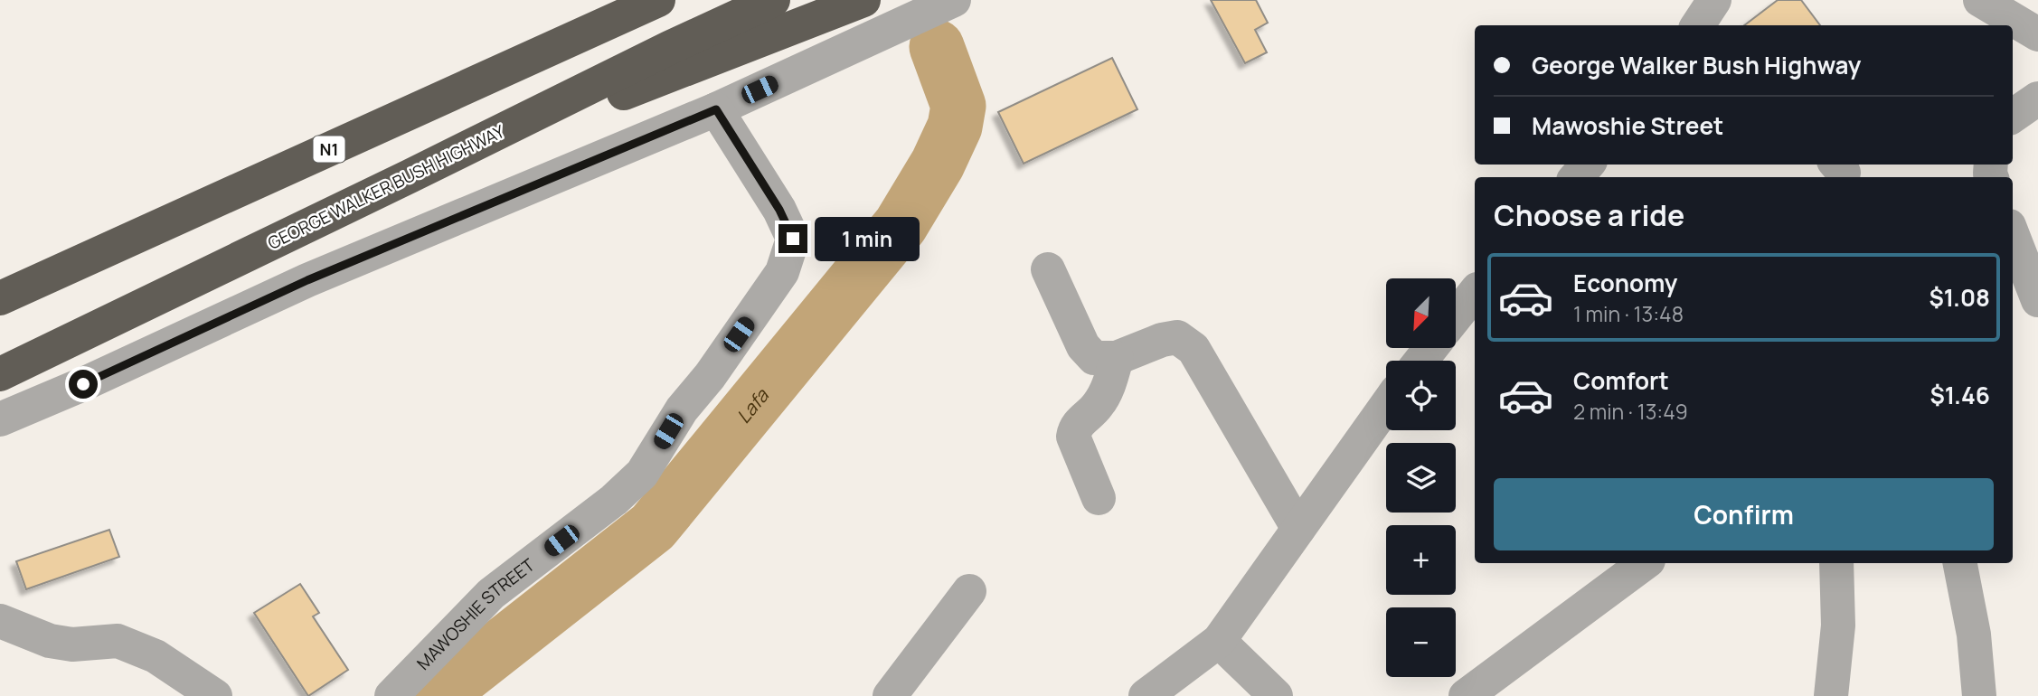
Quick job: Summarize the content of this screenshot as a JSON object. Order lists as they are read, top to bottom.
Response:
{
  "streets": {
    "highway": ["N1", "GEORGE WALKER BUSH HIGHWAY"],
    "street": ["MAWOSHIE STREET"]
  },
  "water": ["Lafa"],
  "north": "bottom left",
  "page": {
    "banner": ["George Walker Bush Highway", "Mawoshie Street"],
    "heading": "Choose a ride",
    "bubble": "1 min",
    "list": [
      {
        "name": "Economy",
        "note": "1 min · 13:48",
        "value": "$1.08"
      },
      {
        "name": "Comfort",
        "note": "2 min · 13:49",
        "value": "$1.46"
      }
    ],
    "map_buttons": ["+", "−"],
    "buttons": "Confirm"
  }
}
